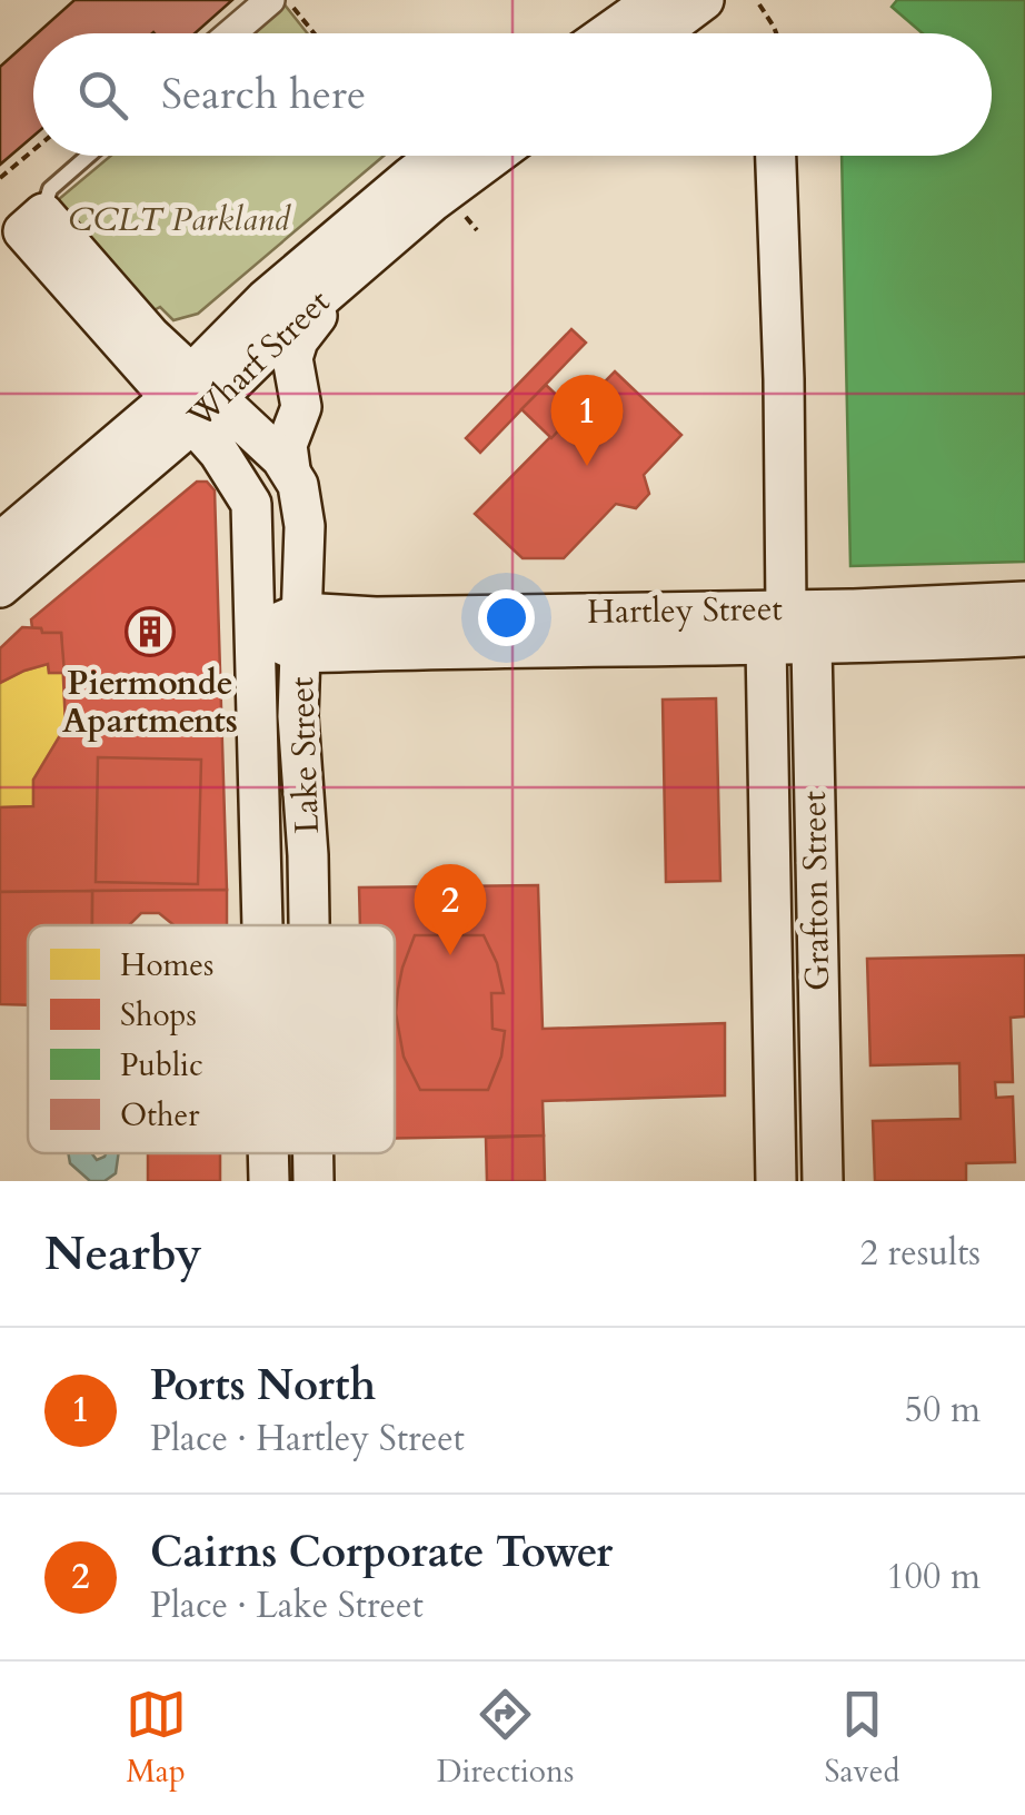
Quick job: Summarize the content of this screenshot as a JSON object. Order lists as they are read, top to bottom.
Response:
{
  "streets": {
    "street": [
      "Wharf Street",
      "Hartley Street",
      "Lake Street",
      "Grafton Street"
    ]
  },
  "crossings": [
    ["Wharf Street", "Lake Street"],
    ["Hartley Street", "Lake Street"],
    ["Hartley Street", "Grafton Street"]
  ],
  "parks": ["CCLT Parkland"],
  "places": {
    "building": ["Piermonde Apartments"]
  },
  "legend": [
    "Homes",
    "Shops",
    "Public",
    "Other"
  ],
  "page": {
    "search": "Search here",
    "pins": ["1", "2"],
    "heading": ["Nearby", "2 results"],
    "list": [
      {
        "mark": "1",
        "name": "Ports North",
        "note": "Place · Hartley Street",
        "value": "50 m"
      },
      {
        "mark": "2",
        "name": "Cairns Corporate Tower",
        "note": "Place · Lake Street",
        "value": "100 m"
      }
    ],
    "nav": ["Map", "Directions", "Saved"]
  }
}
